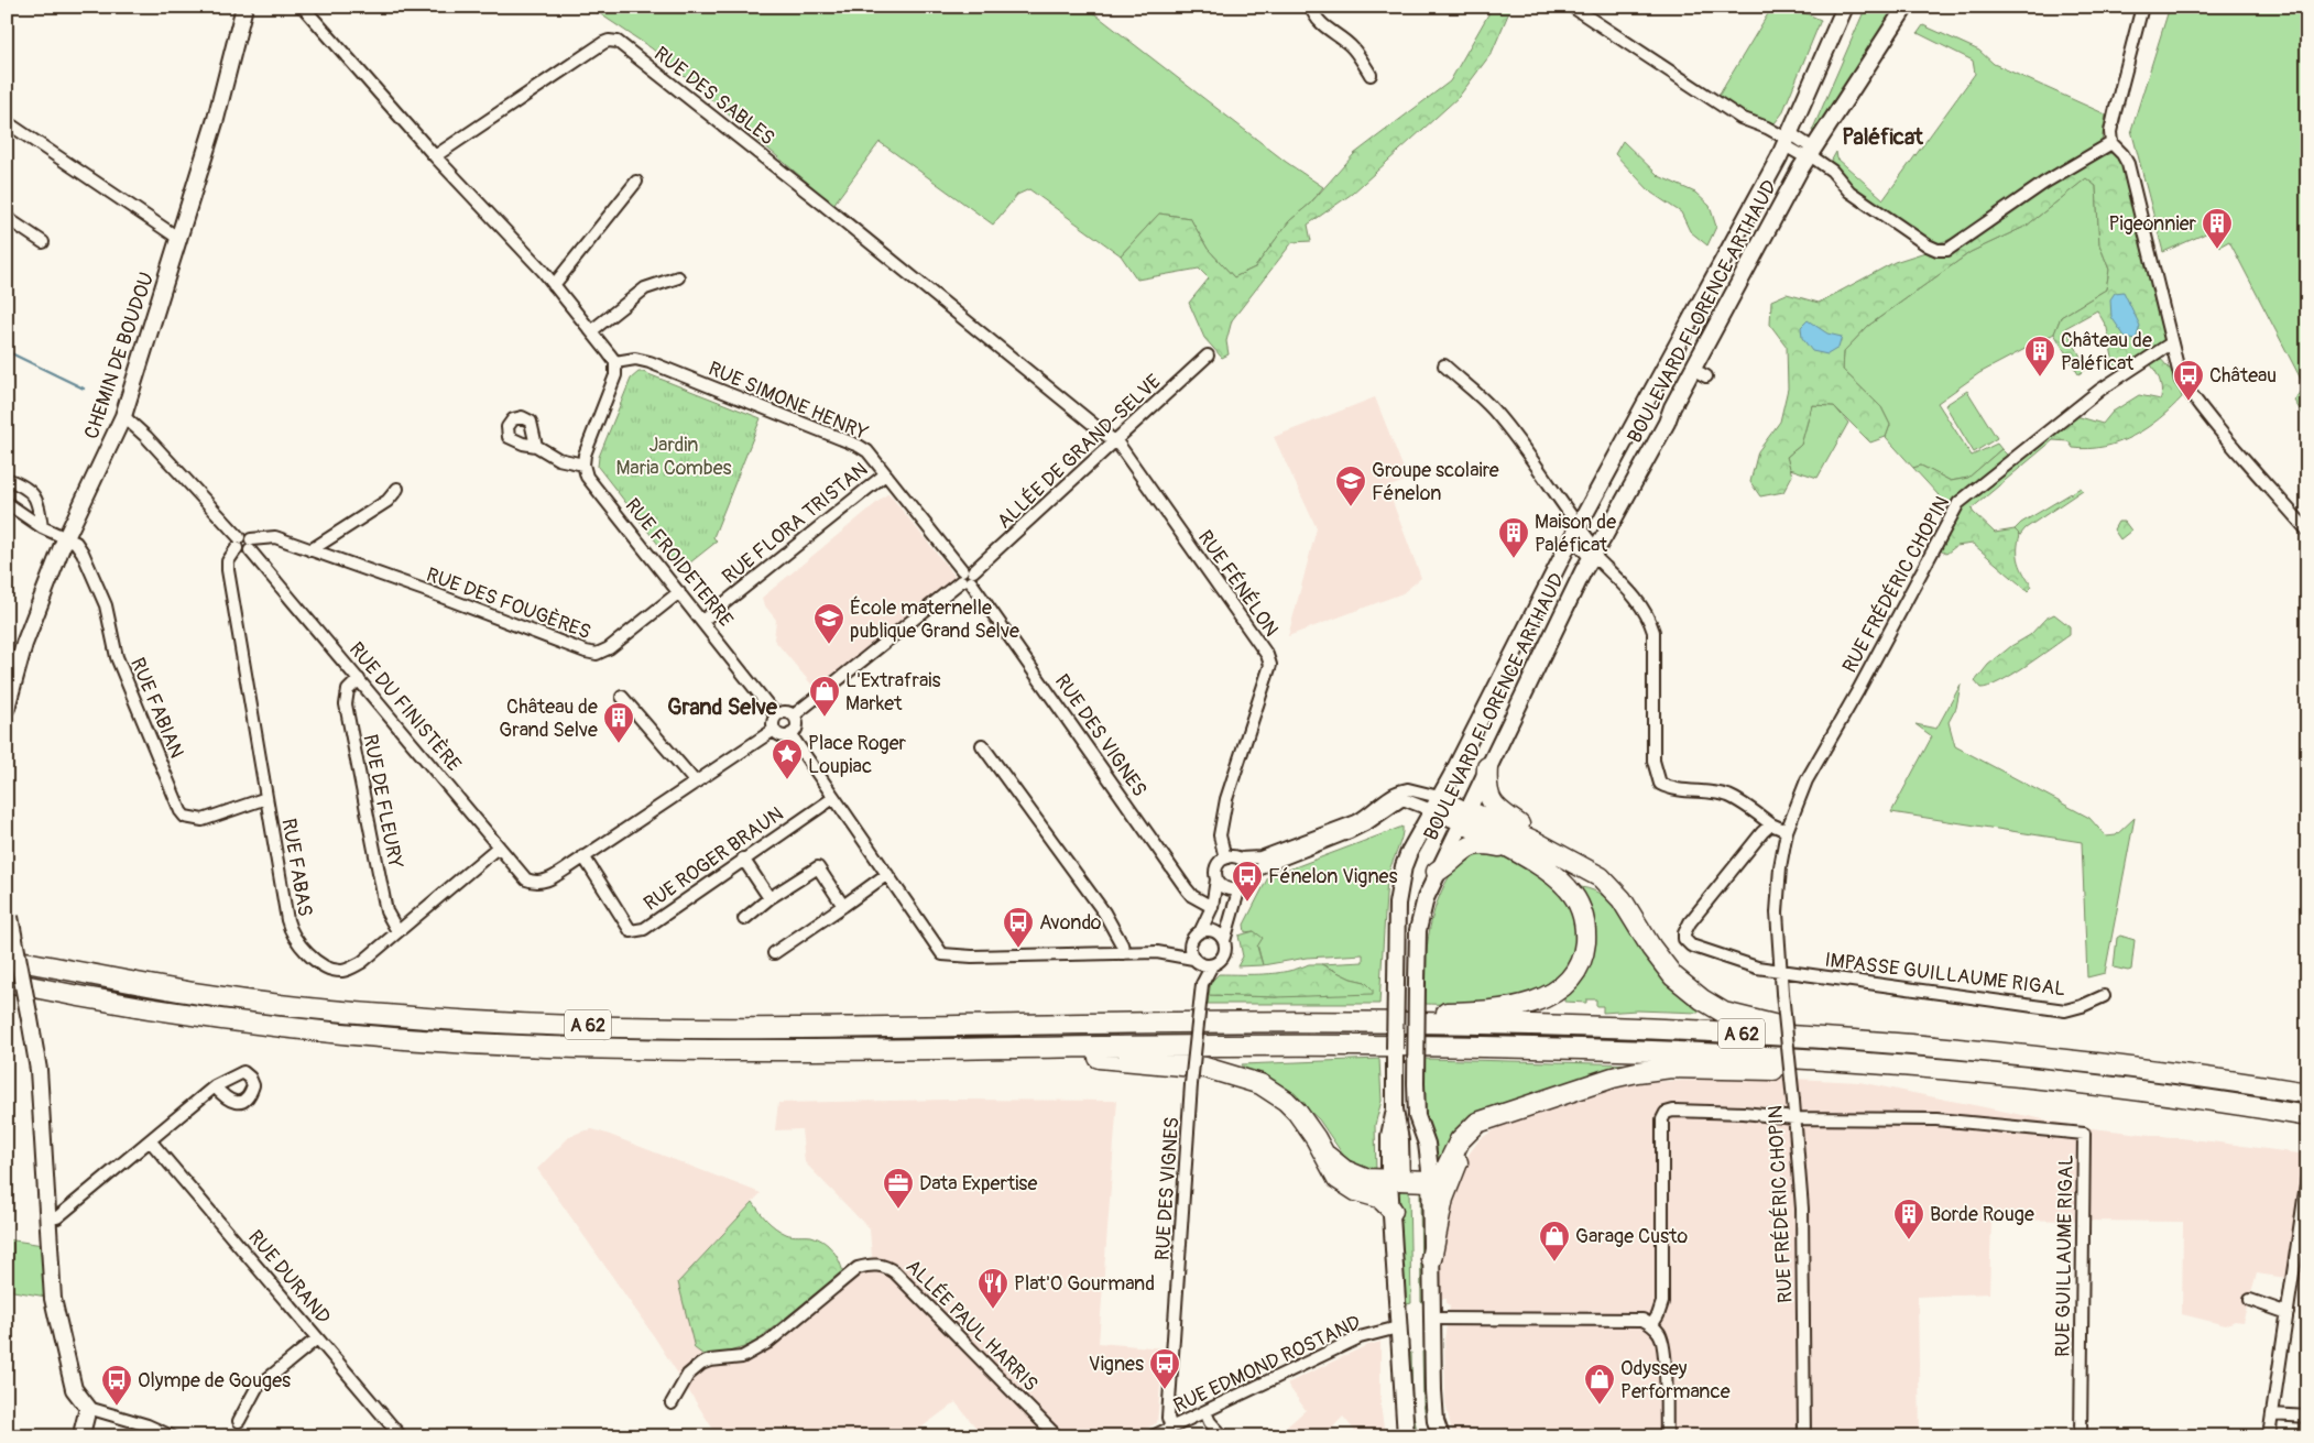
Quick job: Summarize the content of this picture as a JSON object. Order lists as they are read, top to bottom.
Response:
{
  "streets": {
    "highway": ["A 62"],
    "street": [
      "RUE DES SABLES",
      "BOULEVARD FLORENCE ARTHAUD",
      "CHEMIN DE BOUDOU",
      "RUE SIMONE HENRY",
      "ALLÉE DE GRAND-SELVE",
      "RUE FLORA TRISTAN",
      "RUE FROIDETERRE",
      "RUE FÉNÉLON",
      "RUE FRÉDÉRIC CHOPIN",
      "RUE DES FOUGÈRES",
      "RUE DU FINISTÈRE",
      "RUE FABIAN",
      "RUE DES VIGNES",
      "RUE DE FLEURY",
      "RUE ROGER BRAUN",
      "RUE FABAS",
      "IMPASSE GUILLAUME RIGAL",
      "RUE GUILLAUME RIGAL",
      "RUE DURAND",
      "ALLÉE PAUL HARRIS",
      "RUE EDMOND ROSTAND"
    ]
  },
  "crossings": [
    ["RUE DES SABLES", "ALLÉE DE GRAND-SELVE"],
    ["RUE DES SABLES", "RUE FÉNÉLON"],
    ["BOULEVARD FLORENCE ARTHAUD", "RUE EDMOND ROSTAND"],
    ["CHEMIN DE BOUDOU", "RUE FABIAN"],
    ["RUE SIMONE HENRY", "ALLÉE DE GRAND-SELVE"],
    ["RUE SIMONE HENRY", "RUE FLORA TRISTAN"],
    ["RUE SIMONE HENRY", "RUE DES VIGNES"],
    ["ALLÉE DE GRAND-SELVE", "RUE FROIDETERRE"],
    ["ALLÉE DE GRAND-SELVE", "RUE FÉNÉLON"],
    ["ALLÉE DE GRAND-SELVE", "RUE DES VIGNES"],
    ["RUE FLORA TRISTAN", "RUE FROIDETERRE"],
    ["RUE FROIDETERRE", "RUE DES FOUGÈRES"],
    ["RUE FRÉDÉRIC CHOPIN", "IMPASSE GUILLAUME RIGAL"],
    ["RUE FRÉDÉRIC CHOPIN", "RUE GUILLAUME RIGAL"],
    ["RUE DES FOUGÈRES", "RUE DU FINISTÈRE"],
    ["RUE DES FOUGÈRES", "RUE FABAS"],
    ["RUE DU FINISTÈRE", "RUE DE FLEURY"],
    ["RUE DU FINISTÈRE", "RUE ROGER BRAUN"],
    ["RUE DU FINISTÈRE", "RUE FABAS"],
    ["RUE FABIAN", "RUE FABAS"],
    ["RUE DES VIGNES", "RUE EDMOND ROSTAND"],
    ["RUE DE FLEURY", "RUE FABAS"]
  ],
  "districts": ["Paléficat", "Grand Selve"],
  "parks": ["Jardin Maria Combes"],
  "places": {
    "building": [
      "Pigeonnier",
      "Château de Paléficat",
      "Maison de Paléficat",
      "Château de Grand Selve",
      "Borde Rouge"
    ],
    "bus stop": [
      "Château",
      "Fénelon Vignes",
      "Avondo",
      "Vignes",
      "Olympe de Gouges"
    ],
    "school or university": ["Groupe scolaire Fénelon", "École maternelle publique Grand Selve"],
    "shop": ["L'Extrafrais Market", "Garage Custo", "Odyssey Performance"],
    "place": ["Place Roger Loupiac"],
    "office": ["Data Expertise"],
    "restaurant": ["Plat'O Gourmand"]
  }
}
